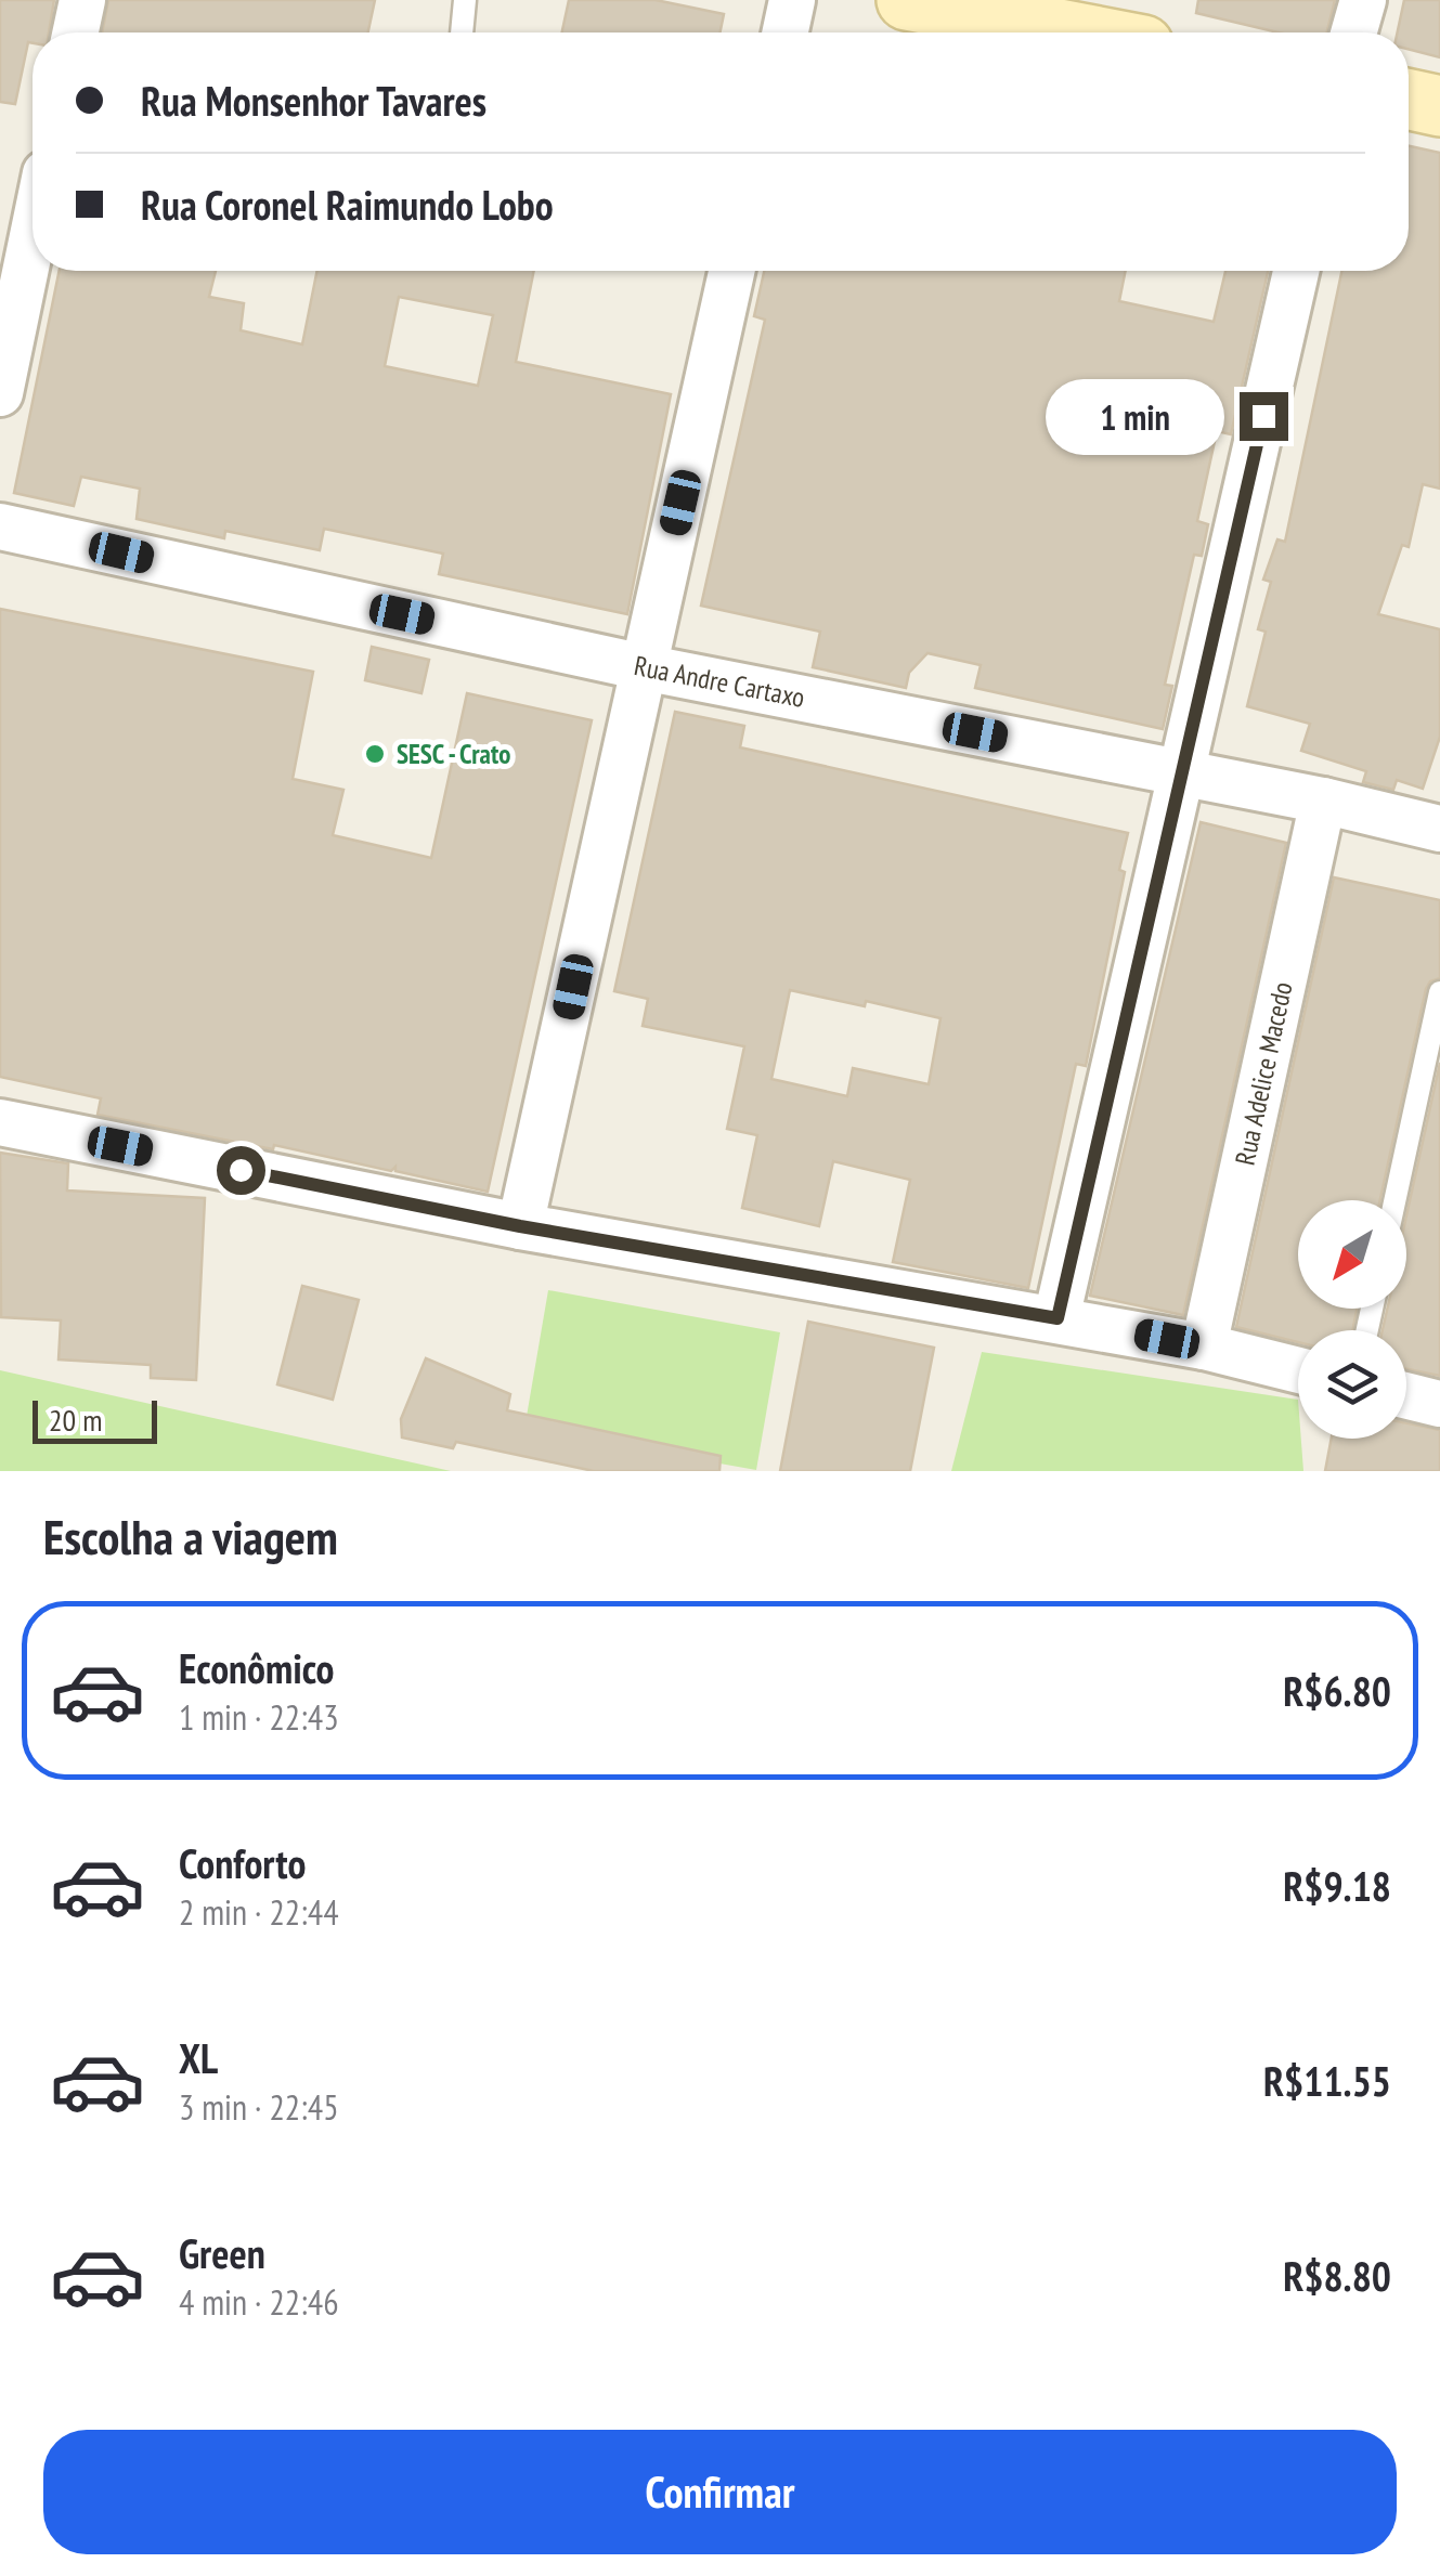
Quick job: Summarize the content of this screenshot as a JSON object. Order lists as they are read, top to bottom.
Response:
{
  "streets": {
    "street": ["Rua Andre Cartaxo", "Rua Adelice Macedo"]
  },
  "crossings": [
    ["Rua Andre Cartaxo", "Rua Adelice Macedo"]
  ],
  "places": ["SESC - Crato"],
  "scale_bar": "20 m",
  "north": "bottom left",
  "page": {
    "banner": ["Rua Monsenhor Tavares", "Rua Coronel Raimundo Lobo"],
    "bubble": "1 min",
    "scale": "20 m",
    "heading": "Escolha a viagem",
    "list": [
      {
        "name": "Econômico",
        "note": "1 min · 22:43",
        "value": "R$6.80"
      },
      {
        "name": "Conforto",
        "note": "2 min · 22:44",
        "value": "R$9.18"
      },
      {
        "name": "XL",
        "note": "3 min · 22:45",
        "value": "R$11.55"
      },
      {
        "name": "Green",
        "note": "4 min · 22:46",
        "value": "R$8.80"
      }
    ],
    "buttons": "Confirmar"
  }
}
